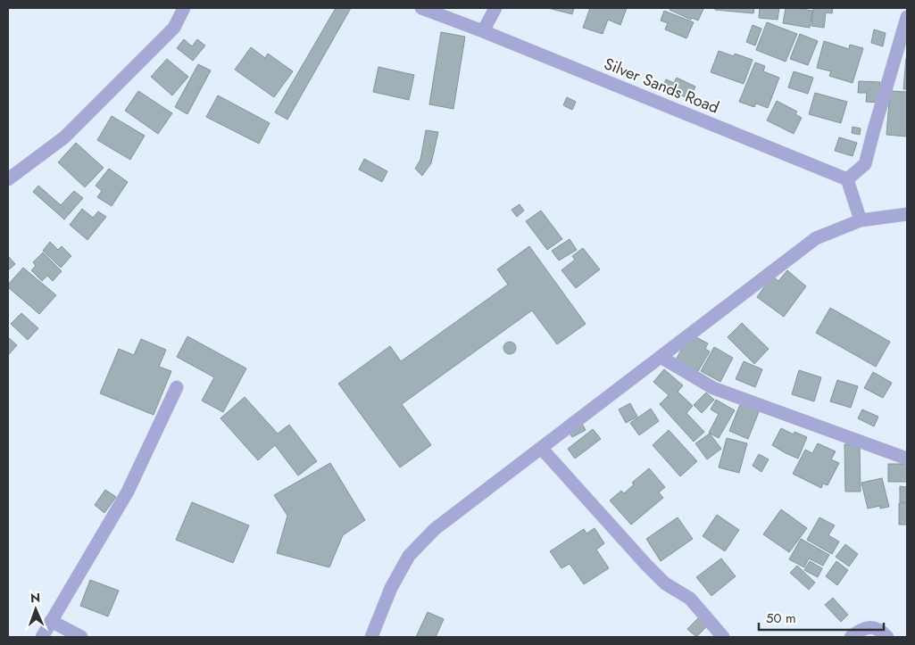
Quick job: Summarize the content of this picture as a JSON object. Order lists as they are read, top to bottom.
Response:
{
  "streets": {
    "street": ["Silver Sands Road"]
  },
  "scale_bar": "50 m",
  "north": "top"
}
